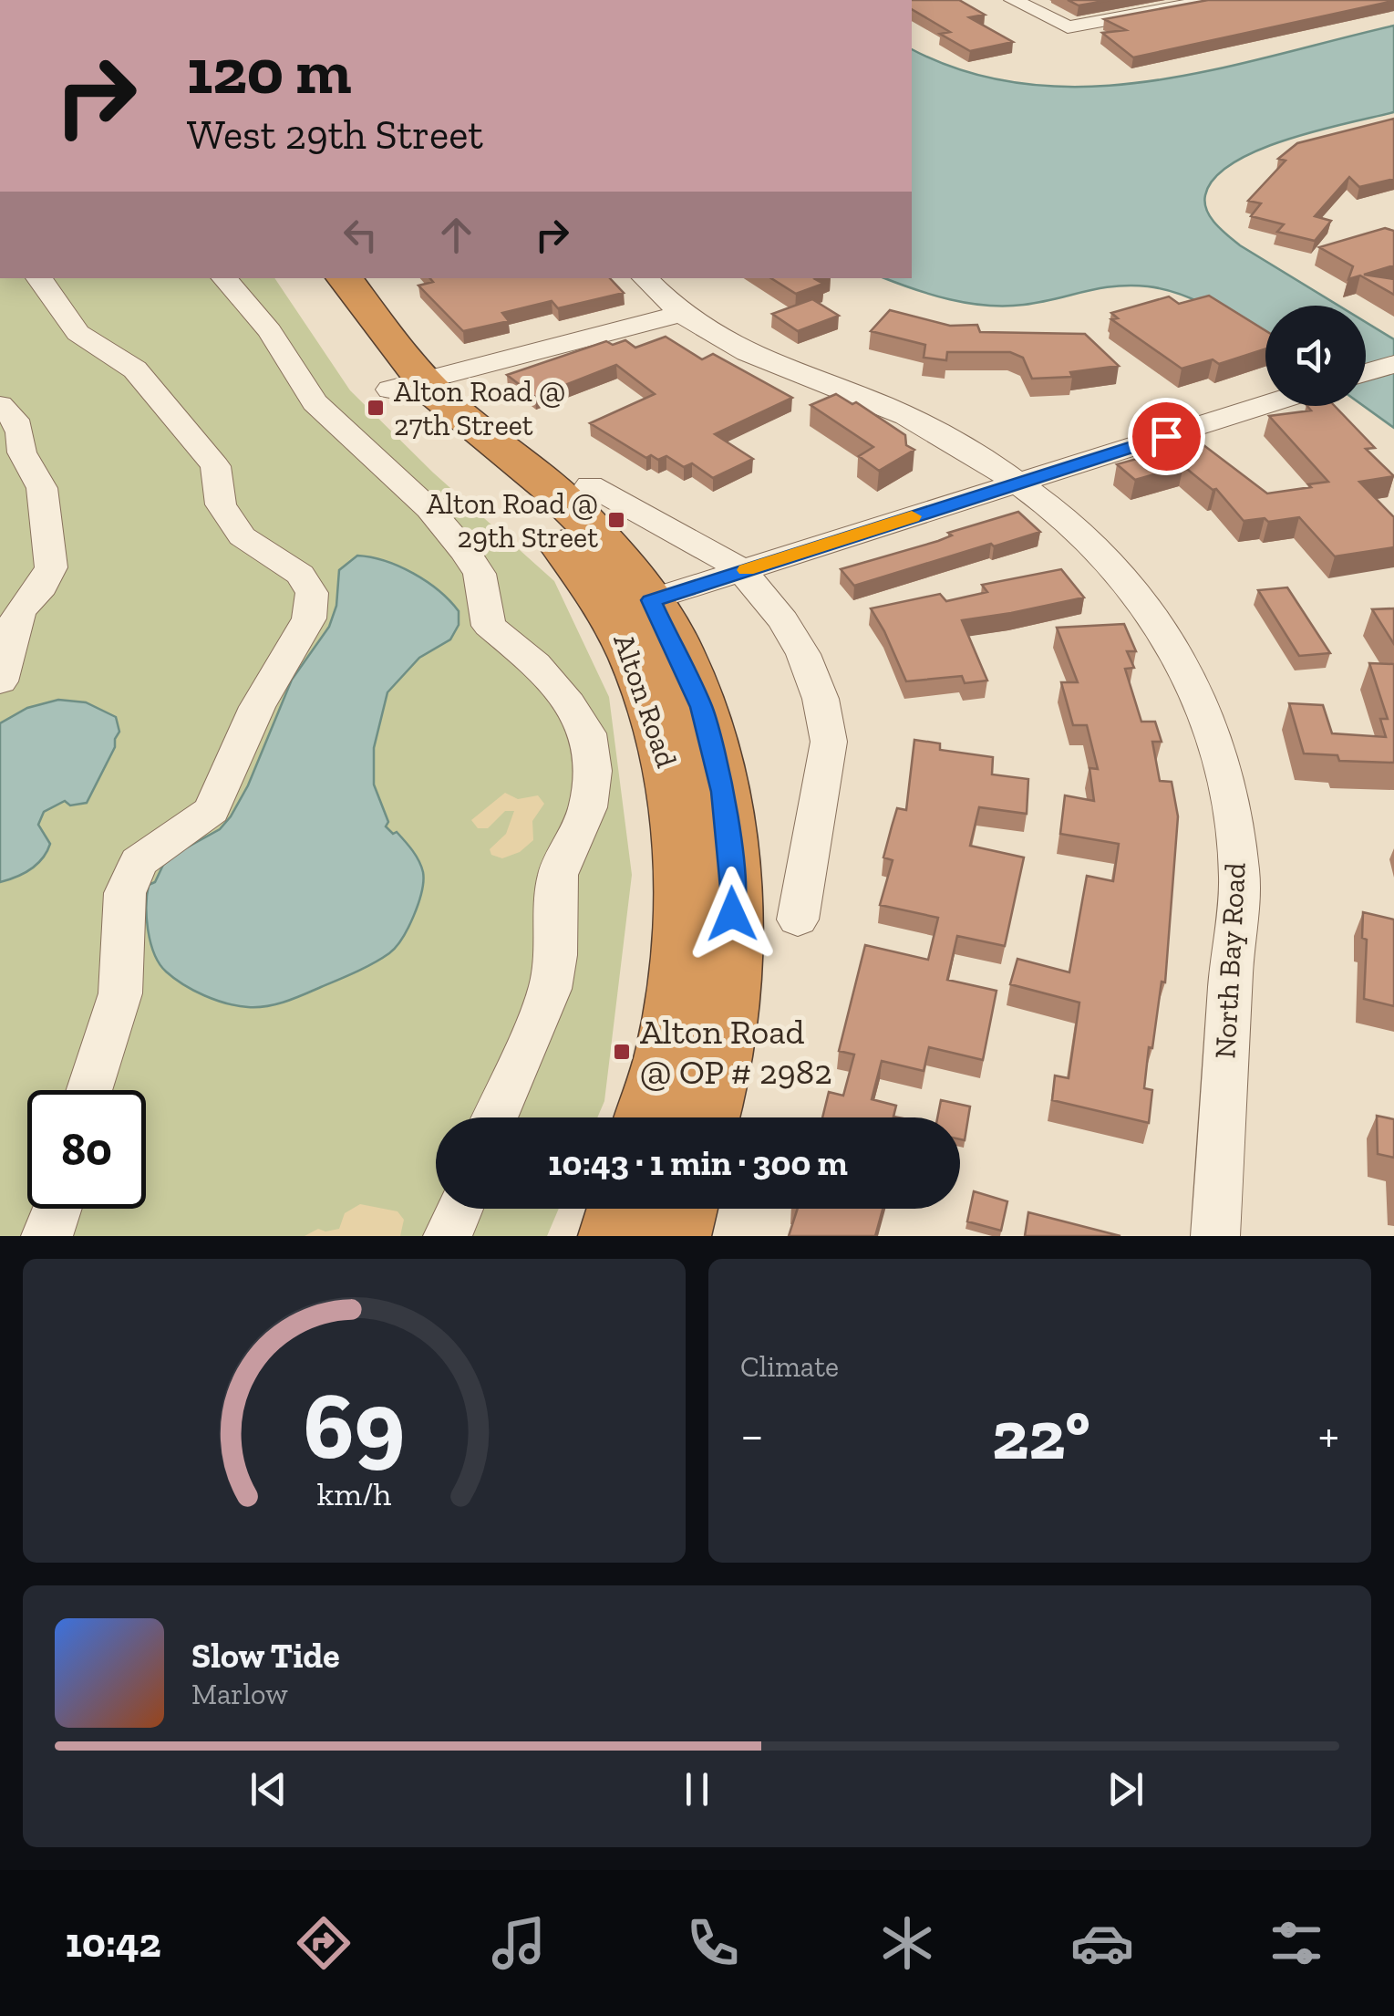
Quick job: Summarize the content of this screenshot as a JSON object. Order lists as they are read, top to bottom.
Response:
{
  "streets": {
    "highway": ["Alton Road"],
    "street": ["North Bay Road"]
  },
  "places": {
    "transit": ["Alton Road @ 27th Street", "Alton Road @ 29th Street", "Alton Road @ OP # 2982"]
  },
  "page": {
    "turn": ["120 m", "West 29th Street"],
    "limit": "80",
    "trip": "10:43 · 1 min · 300 m",
    "tile": "Climate",
    "heat": ["−", "22°", "+"],
    "song": ["Slow Tide", "Marlow"],
    "tabs": "10:42",
    "gauge": ["69", "km/h"]
  }
}
